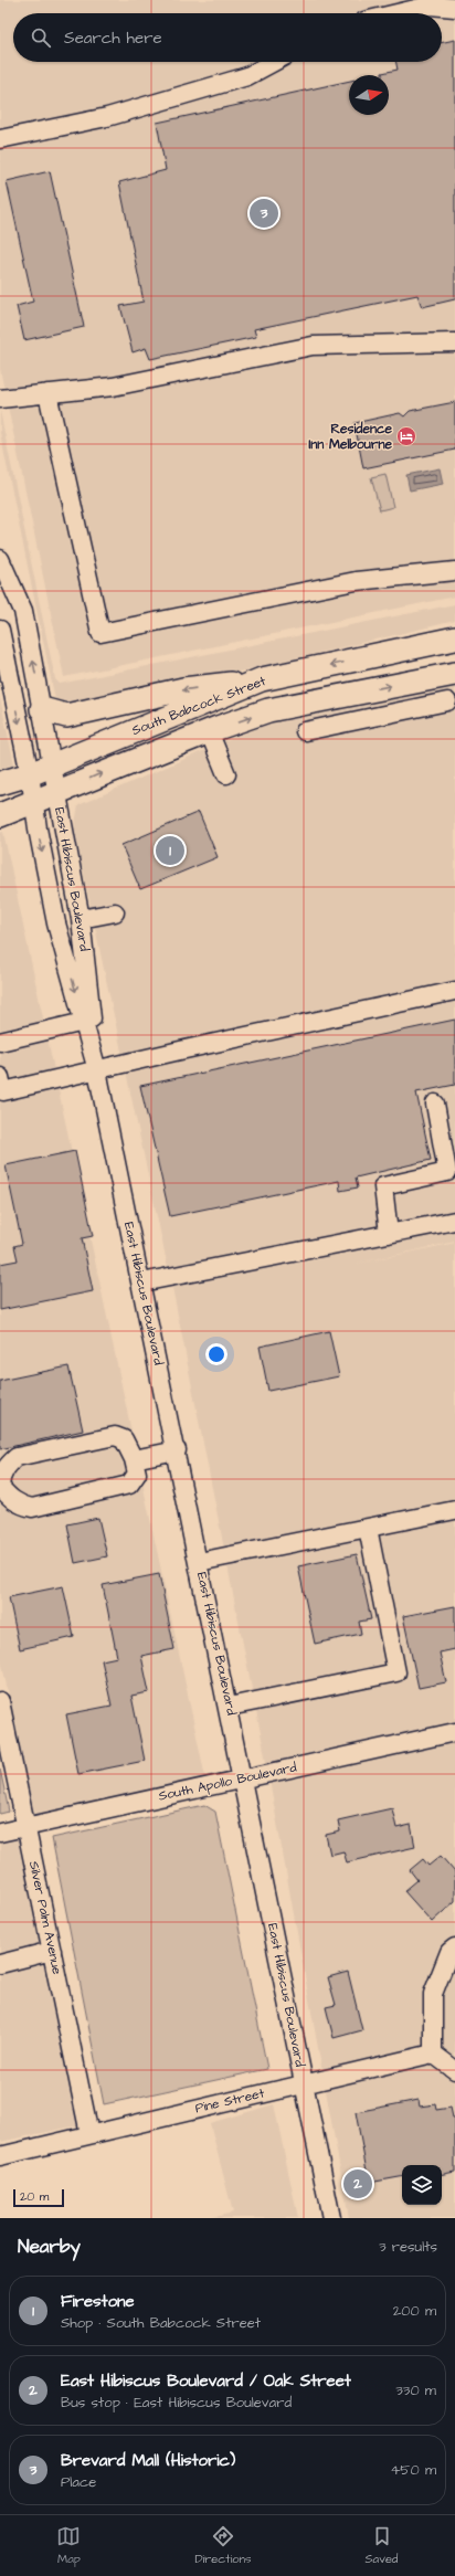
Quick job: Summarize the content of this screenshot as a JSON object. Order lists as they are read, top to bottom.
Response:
{
  "streets": {
    "main road": ["South Babcock Street"],
    "street": [
      "East Hibiscus Boulevard",
      "South Apollo Boulevard",
      "Silver Palm Avenue",
      "Pine Street"
    ]
  },
  "crossings": [
    ["South Babcock Street", "East Hibiscus Boulevard"],
    ["East Hibiscus Boulevard", "South Apollo Boulevard"],
    ["East Hibiscus Boulevard", "Pine Street"],
    ["South Apollo Boulevard", "Silver Palm Avenue"],
    ["Silver Palm Avenue", "Pine Street"]
  ],
  "places": {
    "hotel": ["Residence Inn Melbourne"]
  },
  "scale_bar": "20 m",
  "north": "right",
  "page": {
    "search": "Search here",
    "pins": ["3", "1", "2"],
    "scale": "20 m",
    "heading": ["Nearby", "3 results"],
    "list": [
      {
        "mark": "1",
        "name": "Firestone",
        "note": "Shop · South Babcock Street",
        "value": "200 m"
      },
      {
        "mark": "2",
        "name": "East Hibiscus Boulevard / Oak Street",
        "note": "Bus stop · East Hibiscus Boulevard",
        "value": "330 m"
      },
      {
        "mark": "3",
        "name": "Brevard Mall (Historic)",
        "note": "Place",
        "value": "450 m"
      }
    ],
    "nav": ["Map", "Directions", "Saved"]
  }
}
